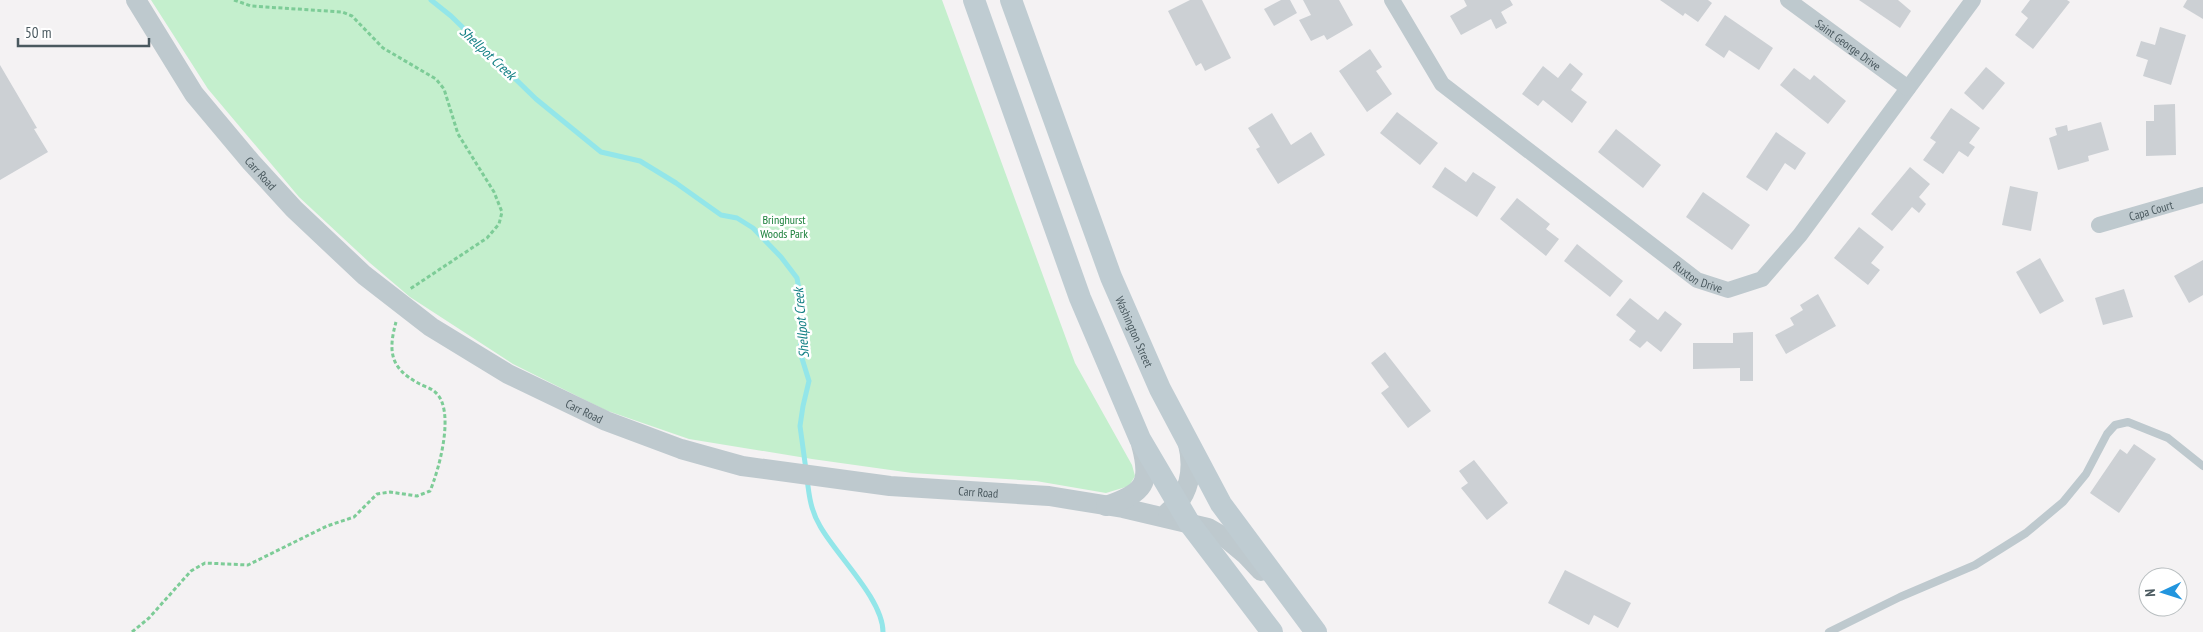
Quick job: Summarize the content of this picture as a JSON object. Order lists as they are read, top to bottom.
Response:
{
  "streets": {
    "main road": ["Washington Street"],
    "street": [
      "Saint George Drive",
      "Carr Road",
      "Capa Court",
      "Ruxton Drive"
    ]
  },
  "crossings": [
    ["Saint George Drive", "Ruxton Drive"],
    ["Carr Road", "Washington Street"]
  ],
  "water": ["Shellpot Creek"],
  "parks": ["Bringhurst Woods Park"],
  "scale_bar": "50 m",
  "north": "left"
}
